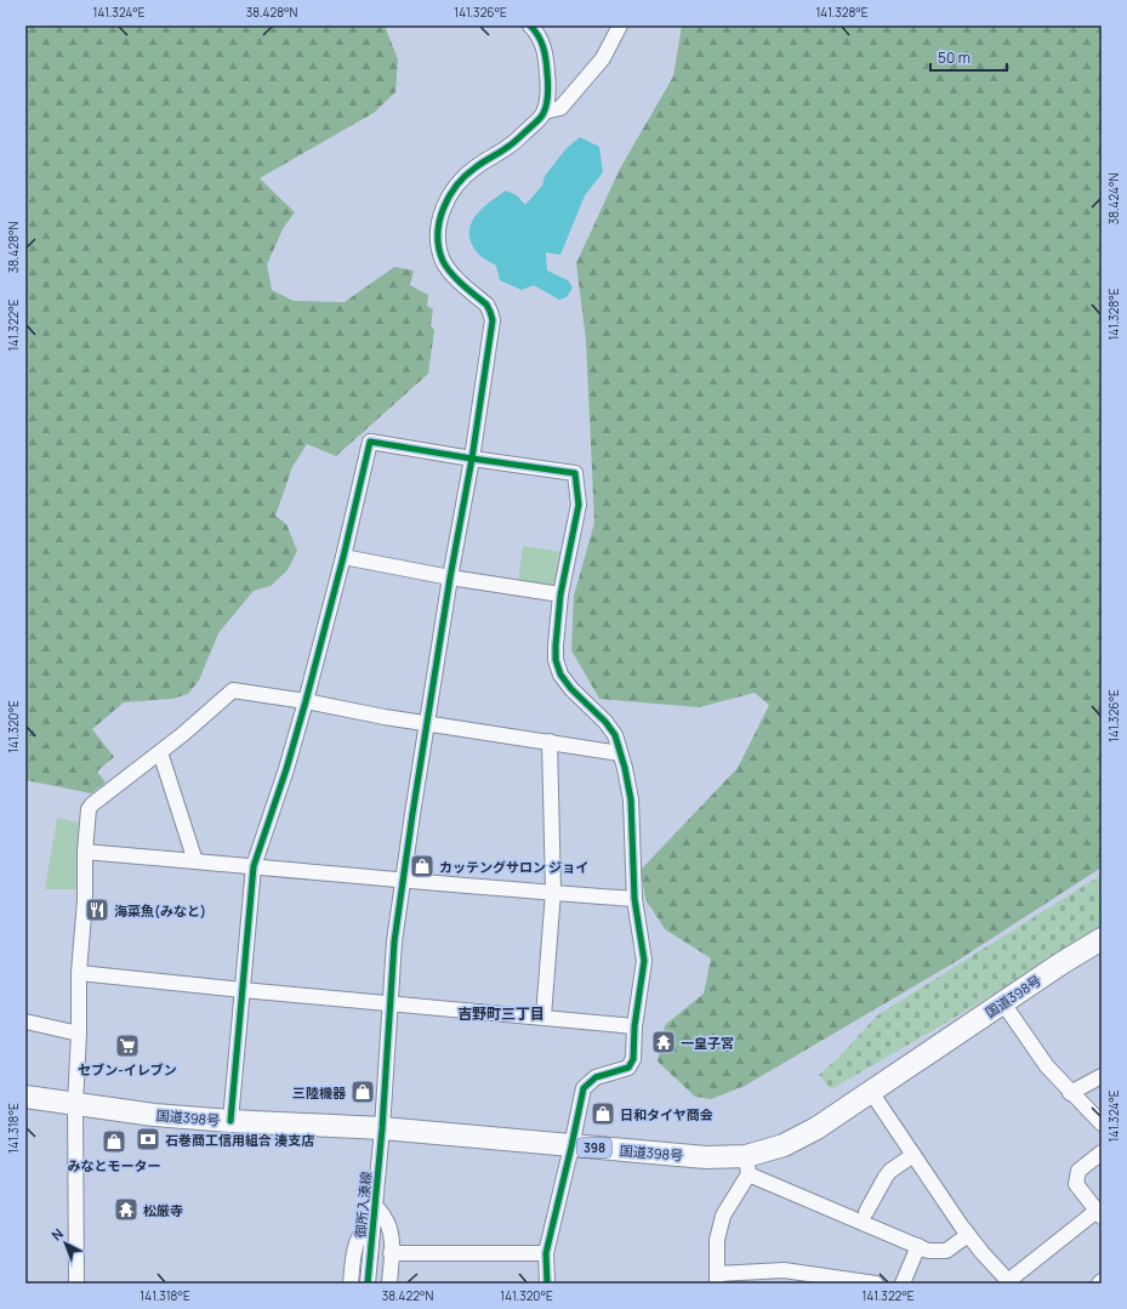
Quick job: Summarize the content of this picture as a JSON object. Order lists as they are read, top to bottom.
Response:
{
  "streets": {
    "highway": ["国道398号", "398"],
    "street": ["御所入湊線"]
  },
  "crossings": [
    ["国道398号", "御所入湊線"]
  ],
  "districts": ["吉野町三丁目"],
  "places": {
    "shop": [
      "カッテングサロン ジョイ",
      "三陸機器",
      "日和タイヤ商会",
      "みなとモーター"
    ],
    "restaurant": ["海菜魚(みなと)"],
    "temple": ["一皇子宮", "松厳寺"],
    "supermarket": ["セブン-イレブン"],
    "bank": ["石巻商工信用組合 湊支店"]
  },
  "scale_bar": "50 m",
  "north": "top left",
  "coordinates": [
    "141.324°E",
    "38.428°N",
    "141.326°E",
    "141.328°E",
    "38.424°N",
    "141.322°E",
    "141.320°E",
    "141.318°E",
    "38.422°N"
  ]
}
